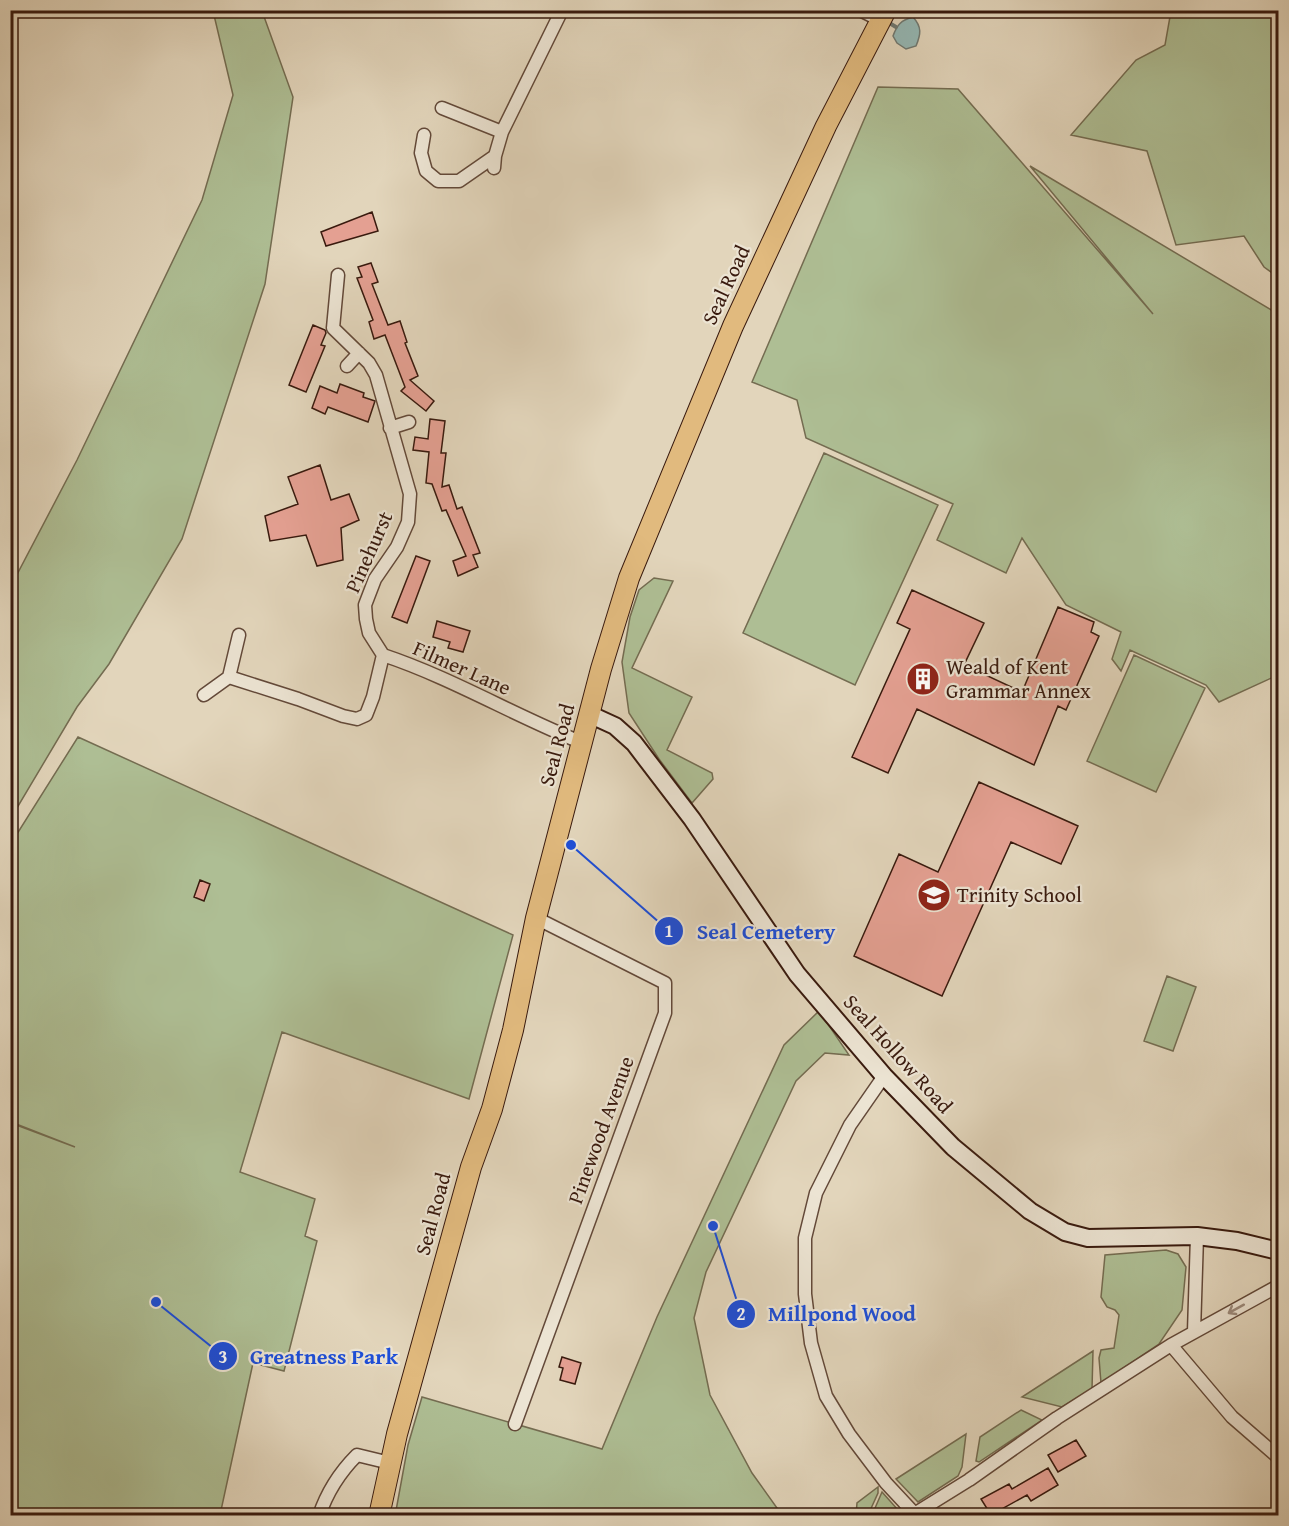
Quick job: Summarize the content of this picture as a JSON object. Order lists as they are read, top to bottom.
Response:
{
  "streets": {
    "highway": ["Seal Road"],
    "main road": ["Seal Hollow Road"],
    "street": ["Pinehurst", "Filmer Lane", "Pinewood Avenue"]
  },
  "crossings": [
    ["Seal Road", "Filmer Lane"],
    ["Seal Road", "Seal Hollow Road"],
    ["Seal Road", "Pinewood Avenue"],
    ["Pinehurst", "Filmer Lane"]
  ],
  "places": {
    "building": ["Weald of Kent Grammar Annex"],
    "other": ["Seal Cemetery", "Millpond Wood", "Greatness Park"],
    "school or university": ["Trinity School"]
  }
}
